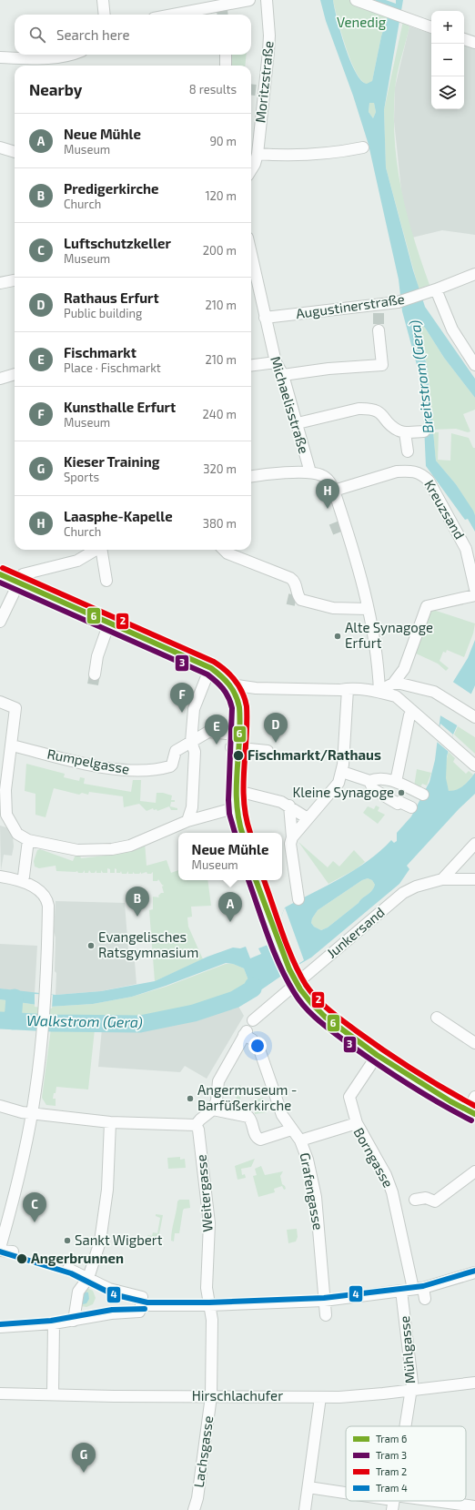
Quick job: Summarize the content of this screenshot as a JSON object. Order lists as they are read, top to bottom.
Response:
{
  "streets": {
    "street": [
      "Moritzstraße",
      "Augustinerstraße",
      "Michaelisstraße",
      "Kreuzsand",
      "Rumpelgasse",
      "Junkersand",
      "Borngasse",
      "Grafengasse",
      "Weitergasse",
      "Mühlgasse",
      "Hirschlachufer",
      "Lachsgasse"
    ]
  },
  "crossings": [
    ["Augustinerstraße", "Michaelisstraße"],
    ["Michaelisstraße", "Kreuzsand"],
    ["Borngasse", "Grafengasse"],
    ["Weitergasse", "Lachsgasse"],
    ["Mühlgasse", "Hirschlachufer"],
    ["Hirschlachufer", "Lachsgasse"]
  ],
  "water": ["Breitstrom (Gera)", "Walkstrom (Gera)"],
  "parks": ["Venedig"],
  "places": [
    "Alte Synagoge Erfurt",
    "Fischmarkt/Rathaus",
    "Kleine Synagoge",
    "Evangelisches Ratsgymnasium",
    "Angermuseum - Barfüßerkirche",
    "Sankt Wigbert",
    "Angerbrunnen"
  ],
  "lines": [
    "tram line 2",
    "tram line 6",
    "tram line 3",
    "tram line 4"
  ],
  "legend": [
    "Tram 6",
    "Tram 3",
    "Tram 2",
    "Tram 4"
  ],
  "page": {
    "map_buttons": ["+", "−"],
    "search": "Search here",
    "heading": ["Nearby", "8 results"],
    "list": [
      {
        "mark": "A",
        "name": "Neue Mühle",
        "note": "Museum",
        "value": "90 m"
      },
      {
        "mark": "B",
        "name": "Predigerkirche",
        "note": "Church",
        "value": "120 m"
      },
      {
        "mark": "C",
        "name": "Luftschutzkeller",
        "note": "Museum",
        "value": "200 m"
      },
      {
        "mark": "D",
        "name": "Rathaus Erfurt",
        "note": "Public building",
        "value": "210 m"
      },
      {
        "mark": "E",
        "name": "Fischmarkt",
        "note": "Place · Fischmarkt",
        "value": "210 m"
      },
      {
        "mark": "F",
        "name": "Kunsthalle Erfurt",
        "note": "Museum",
        "value": "240 m"
      },
      {
        "mark": "G",
        "name": "Kieser Training",
        "note": "Sports",
        "value": "320 m"
      },
      {
        "mark": "H",
        "name": "Laasphe-Kapelle",
        "note": "Church",
        "value": "380 m"
      }
    ],
    "pins": [
      "H",
      "F",
      "D",
      "E",
      "B",
      "A",
      "C",
      "G"
    ],
    "popup": ["Neue Mühle", "Museum"]
  }
}
